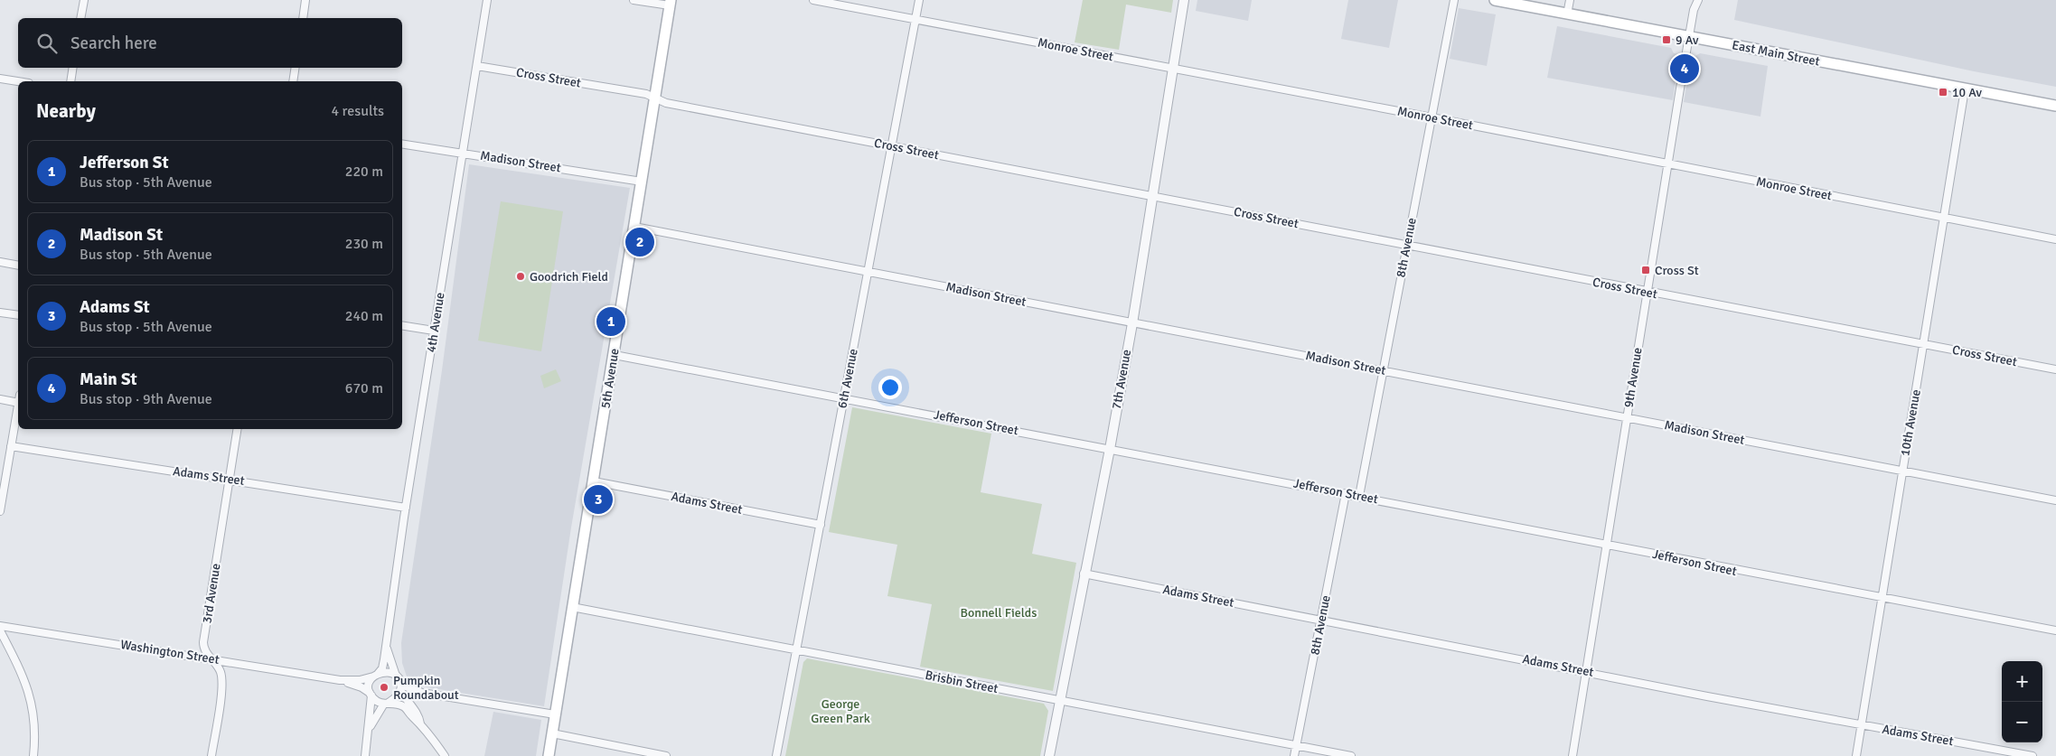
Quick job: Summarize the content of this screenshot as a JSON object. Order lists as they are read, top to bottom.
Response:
{
  "streets": {
    "main road": ["East Main Street", "5th Avenue"],
    "street": [
      "Monroe Street",
      "Cross Street",
      "Madison Street",
      "8th Avenue",
      "4th Avenue",
      "9th Avenue",
      "6th Avenue",
      "7th Avenue",
      "Jefferson Street",
      "10th Avenue",
      "Adams Street",
      "3rd Avenue",
      "Washington Street",
      "Brisbin Street"
    ]
  },
  "crossings": [
    ["Monroe Street", "8th Avenue"],
    ["Monroe Street", "9th Avenue"],
    ["Monroe Street", "6th Avenue"],
    ["Monroe Street", "7th Avenue"],
    ["Monroe Street", "10th Avenue"],
    ["East Main Street", "9th Avenue"],
    ["East Main Street", "10th Avenue"],
    ["Cross Street", "8th Avenue"],
    ["Cross Street", "4th Avenue"],
    ["Cross Street", "9th Avenue"],
    ["Cross Street", "5th Avenue"],
    ["Cross Street", "6th Avenue"],
    ["Cross Street", "7th Avenue"],
    ["Cross Street", "10th Avenue"],
    ["Madison Street", "8th Avenue"],
    ["Madison Street", "4th Avenue"],
    ["Madison Street", "9th Avenue"],
    ["Madison Street", "5th Avenue"],
    ["Madison Street", "6th Avenue"],
    ["Madison Street", "7th Avenue"],
    ["Madison Street", "10th Avenue"],
    ["8th Avenue", "Jefferson Street"],
    ["8th Avenue", "Adams Street"],
    ["8th Avenue", "Brisbin Street"],
    ["4th Avenue", "Adams Street"],
    ["4th Avenue", "Washington Street"],
    ["9th Avenue", "Jefferson Street"],
    ["9th Avenue", "Adams Street"],
    ["5th Avenue", "Jefferson Street"],
    ["5th Avenue", "Adams Street"],
    ["5th Avenue", "Brisbin Street"],
    ["6th Avenue", "Jefferson Street"],
    ["6th Avenue", "Adams Street"],
    ["6th Avenue", "Brisbin Street"],
    ["7th Avenue", "Jefferson Street"],
    ["7th Avenue", "Adams Street"],
    ["7th Avenue", "Brisbin Street"],
    ["Jefferson Street", "10th Avenue"],
    ["10th Avenue", "Adams Street"],
    ["Adams Street", "3rd Avenue"],
    ["3rd Avenue", "Washington Street"]
  ],
  "parks": ["Bonnell Fields", "George Green Park"],
  "places": {
    "transit": ["9 Av", "10 Av", "Cross St"],
    "other": ["Goodrich Field", "Pumpkin Roundabout"]
  },
  "page": {
    "search": "Search here",
    "pins": [
      "4",
      "2",
      "1",
      "3"
    ],
    "heading": ["Nearby", "4 results"],
    "list": [
      {
        "mark": "1",
        "name": "Jefferson St",
        "note": "Bus stop · 5th Avenue",
        "value": "220 m"
      },
      {
        "mark": "2",
        "name": "Madison St",
        "note": "Bus stop · 5th Avenue",
        "value": "230 m"
      },
      {
        "mark": "3",
        "name": "Adams St",
        "note": "Bus stop · 5th Avenue",
        "value": "240 m"
      },
      {
        "mark": "4",
        "name": "Main St",
        "note": "Bus stop · 9th Avenue",
        "value": "670 m"
      }
    ],
    "map_buttons": ["+", "−"]
  }
}
